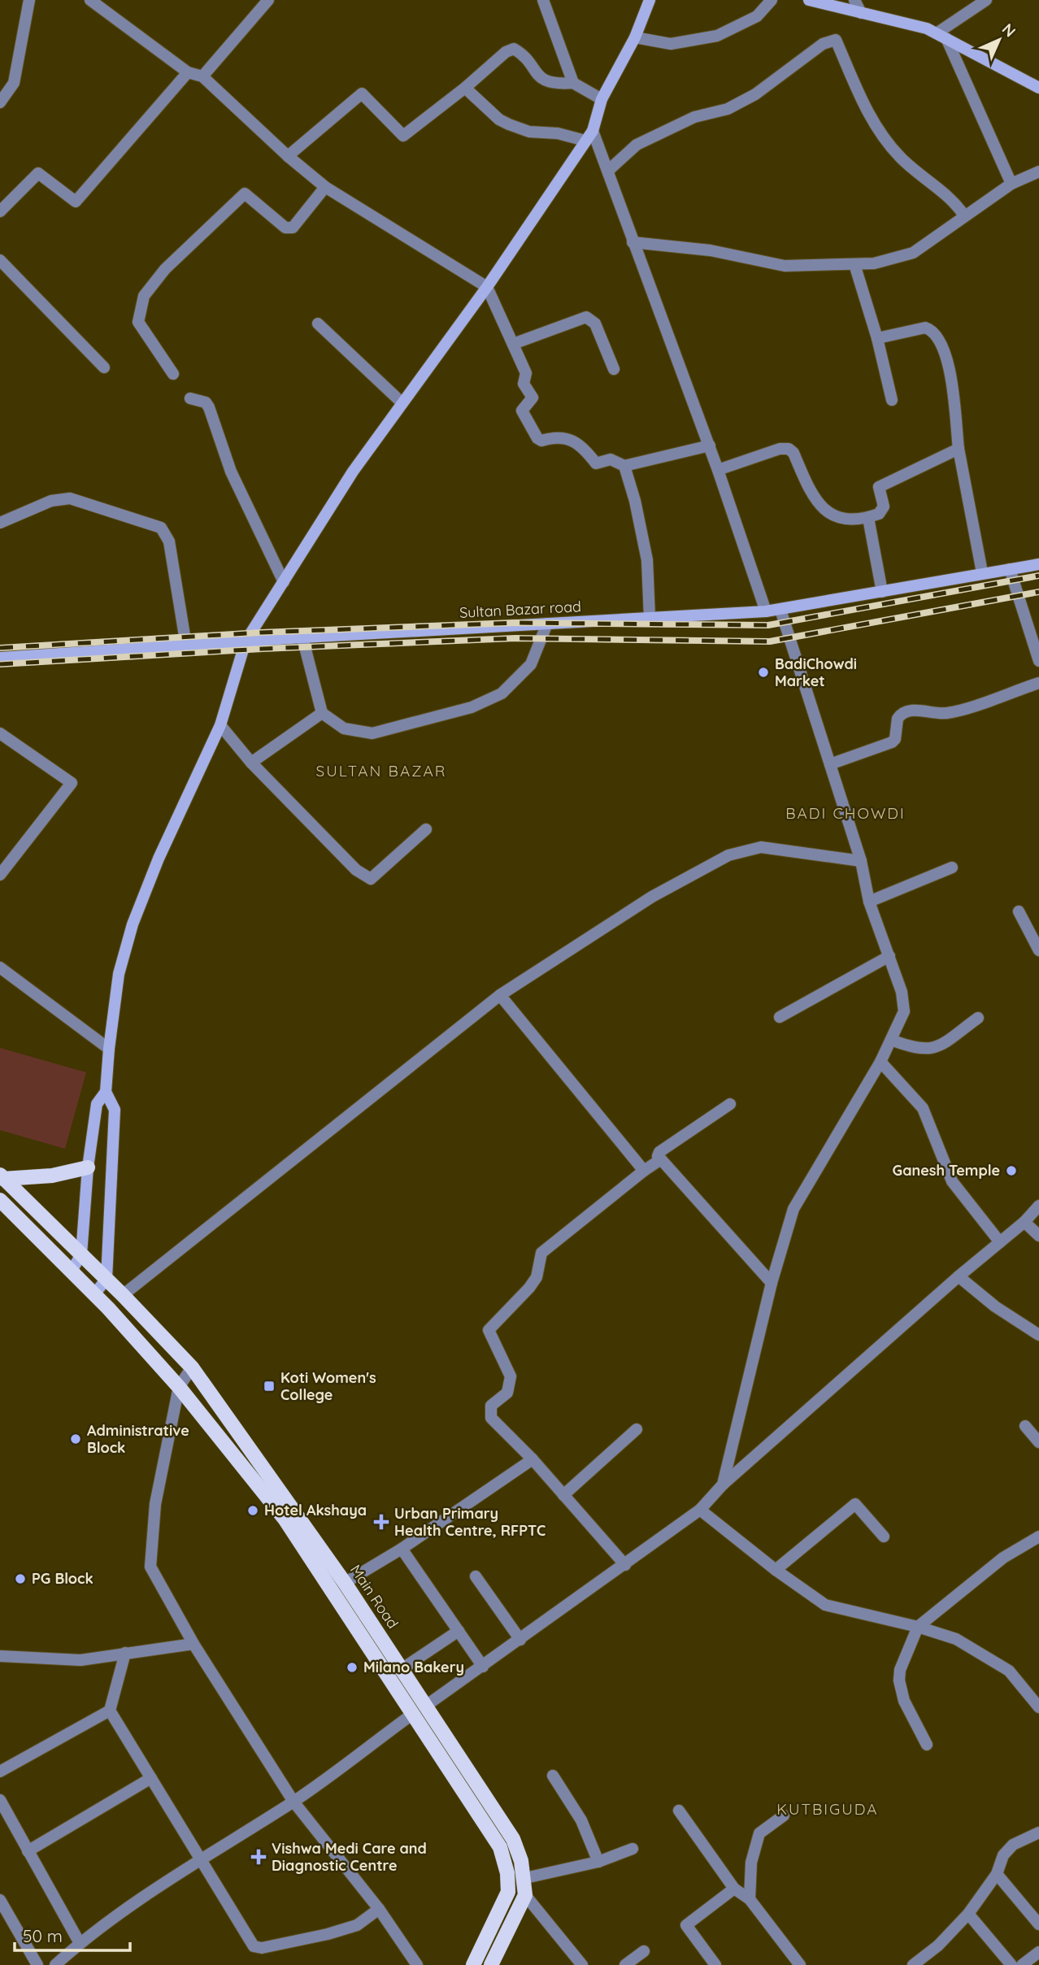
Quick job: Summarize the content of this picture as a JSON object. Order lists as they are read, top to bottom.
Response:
{
  "streets": {
    "main road": ["Sultan Bazar road", "Main Road"]
  },
  "districts": ["SULTAN BAZAR", "BADI CHOWDI", "KUTBIGUDA"],
  "places": {
    "other": [
      "BadiChowdi Market",
      "Ganesh Temple",
      "Administrative Block",
      "Hotel Akshaya",
      "PG Block",
      "Milano Bakery"
    ],
    "transit": ["Koti Women's College"],
    "health": ["Urban Primary Health Centre, RFPTC", "Vishwa Medi Care and Diagnostic Centre"]
  },
  "scale_bar": "50 m",
  "north": "top right"
}
